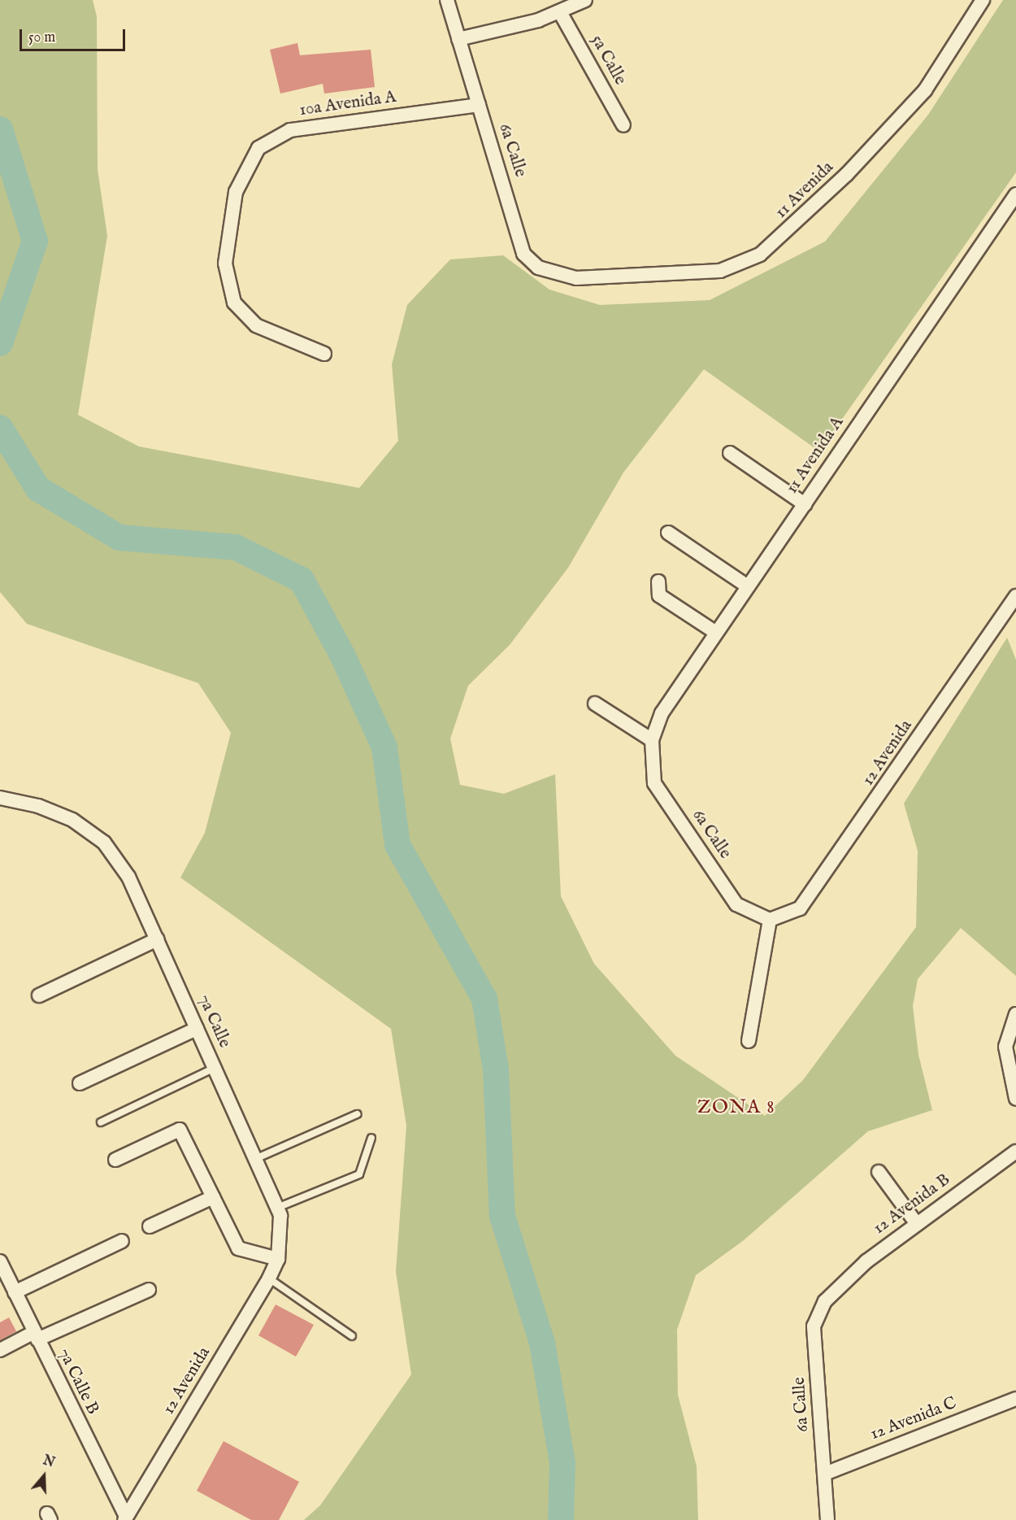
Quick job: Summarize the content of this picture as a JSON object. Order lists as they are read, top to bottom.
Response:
{
  "streets": {
    "street": [
      "5a Calle",
      "10a Avenida A",
      "6a Calle",
      "11 Avenida",
      "11 Avenida A",
      "12 Avenida",
      "7a Calle",
      "12 Avenida B",
      "7a Calle B",
      "12 Avenida C"
    ]
  },
  "crossings": [
    ["10a Avenida A", "6a Calle"],
    ["6a Calle", "11 Avenida"],
    ["6a Calle", "11 Avenida A"],
    ["6a Calle", "12 Avenida"],
    ["6a Calle", "12 Avenida B"],
    ["6a Calle", "12 Avenida C"],
    ["12 Avenida", "7a Calle"],
    ["12 Avenida", "7a Calle B"]
  ],
  "districts": ["ZONA 8"],
  "scale_bar": "50 m",
  "north": "top"
}
